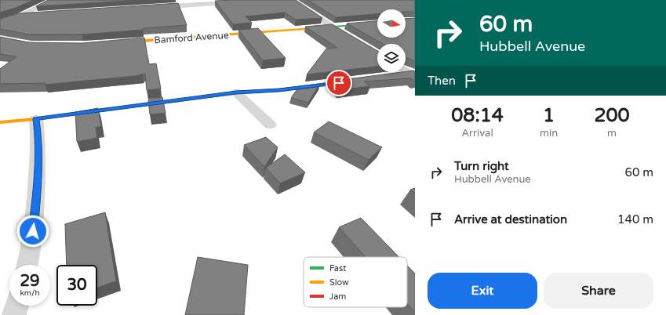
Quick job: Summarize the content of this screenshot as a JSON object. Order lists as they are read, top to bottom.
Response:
{
  "streets": {
    "street": ["Bamford Avenue"]
  },
  "legend": ["Fast", "Slow", "Jam"],
  "north": "right",
  "page": {
    "turn": ["60 m", "Hubbell Avenue"],
    "then": "Then",
    "eta": [
      "08:14",
      "Arrival",
      "1",
      "min",
      "200",
      "m"
    ],
    "list": [
      {
        "name": "Turn right",
        "note": "Hubbell Avenue",
        "value": "60 m"
      },
      {
        "name": "Arrive at destination",
        "value": "140 m"
      }
    ],
    "speed": "29 km/h",
    "limit": "30",
    "buttons": ["Exit", "Share"]
  }
}
